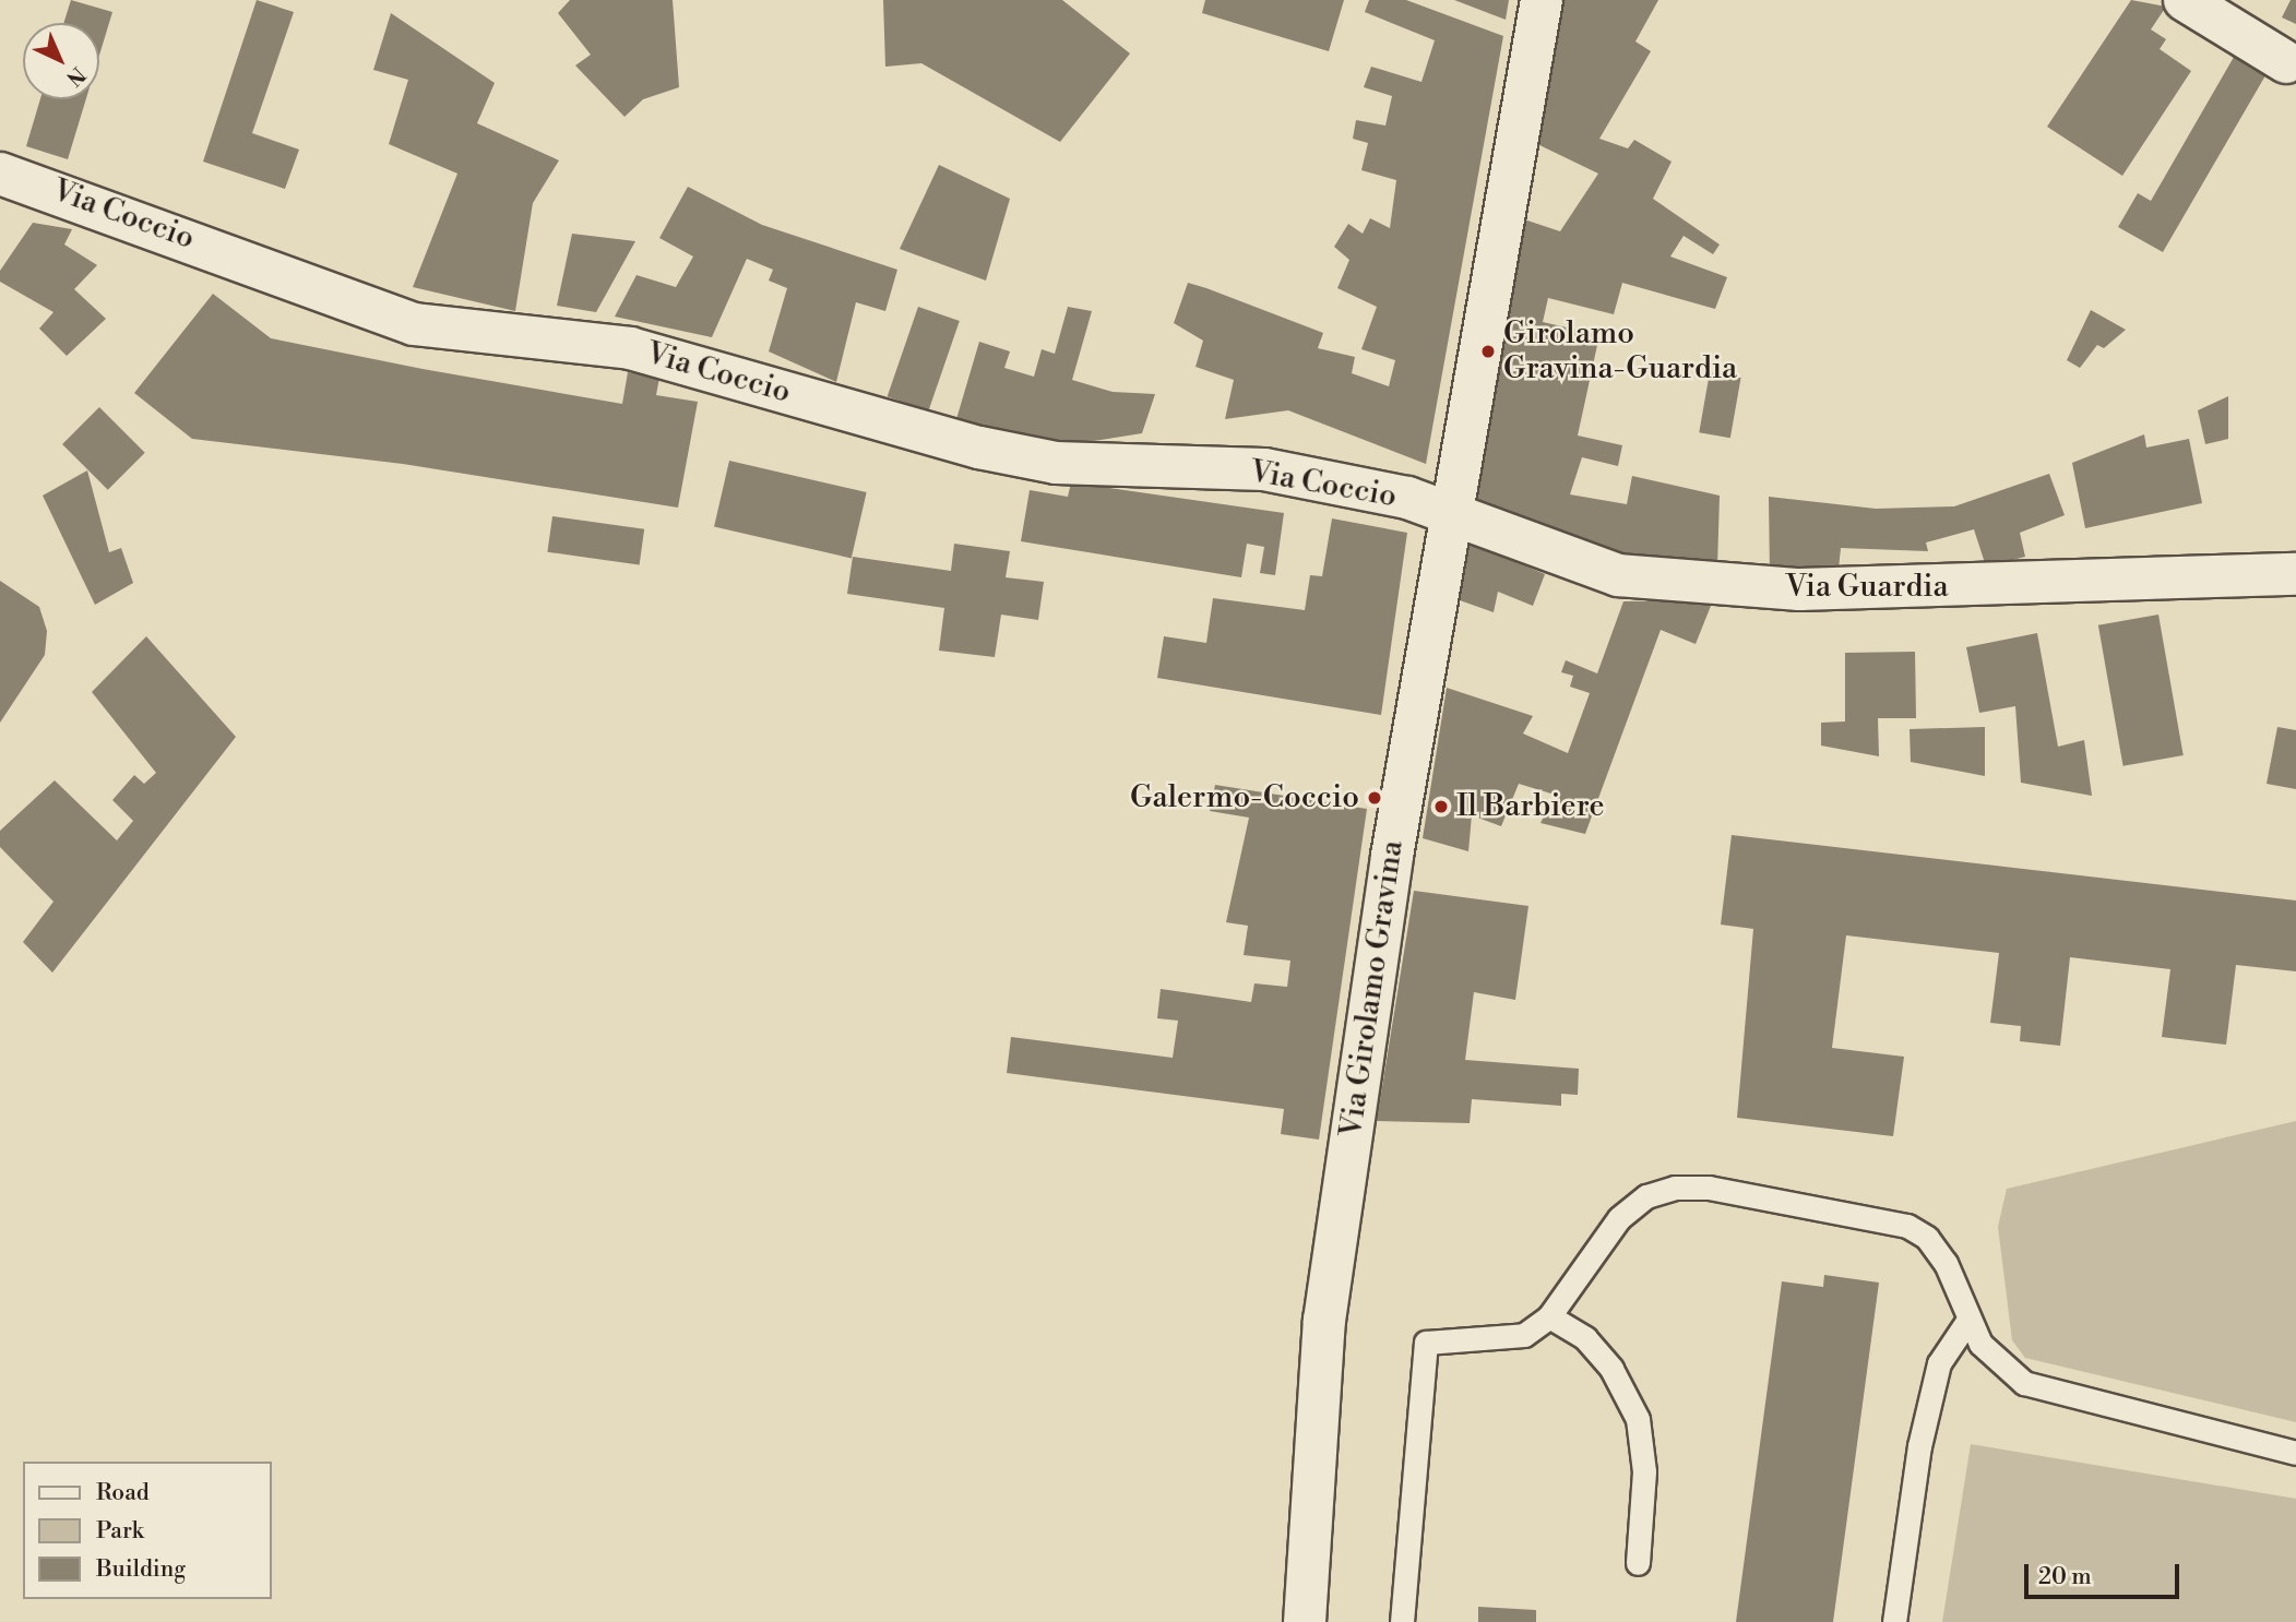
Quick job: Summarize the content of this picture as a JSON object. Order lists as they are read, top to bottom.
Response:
{
  "streets": {
    "street": ["Via Coccio", "Via Guardia", "Via Girolamo Gravina"]
  },
  "crossings": [
    ["Via Coccio", "Via Guardia"],
    ["Via Coccio", "Via Girolamo Gravina"],
    ["Via Guardia", "Via Girolamo Gravina"]
  ],
  "places": ["Girolamo Gravina-Guardia", "Galermo-Coccio", "Il Barbiere"],
  "legend": ["Road", "Park", "Building"],
  "scale_bar": "20 m",
  "north": "bottom right"
}
